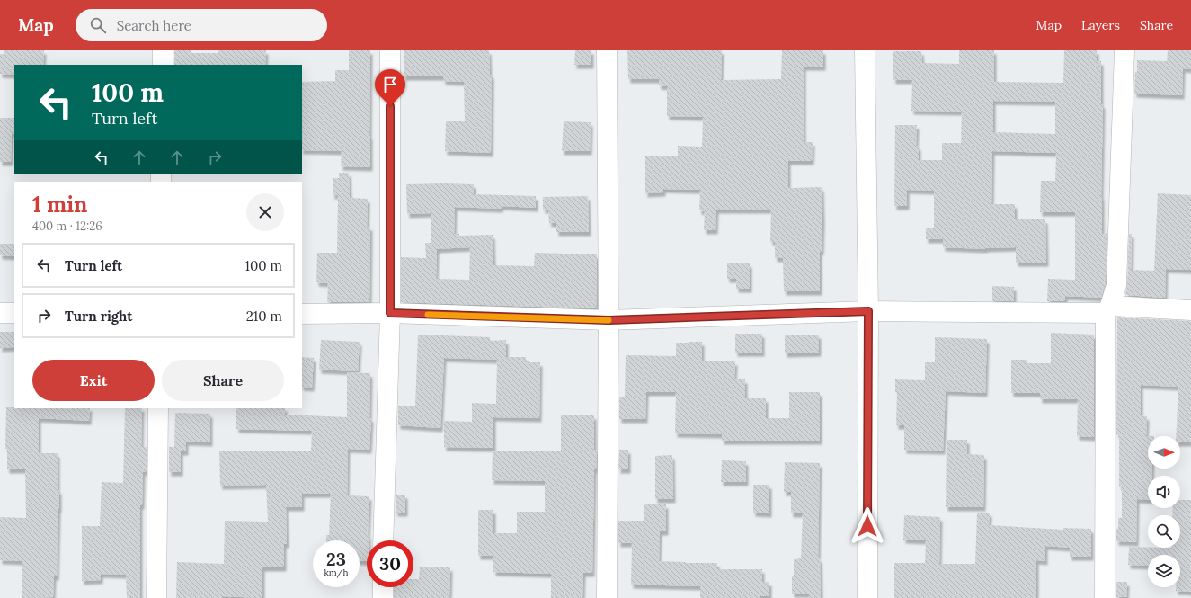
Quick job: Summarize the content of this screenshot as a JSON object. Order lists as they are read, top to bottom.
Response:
{
  "north": "right",
  "page": {
    "header": "Map",
    "search": "Search here",
    "nav": ["Map", "Layers", "Share"],
    "turn": ["100 m", "Turn left"],
    "heading": ["1 min", "400 m · 12:26"],
    "list": [
      {
        "name": "Turn left",
        "value": "100 m"
      },
      {
        "name": "Turn right",
        "value": "210 m"
      }
    ],
    "buttons": ["Exit", "Share"],
    "speed": "23 km/h",
    "limit": "30"
  }
}
